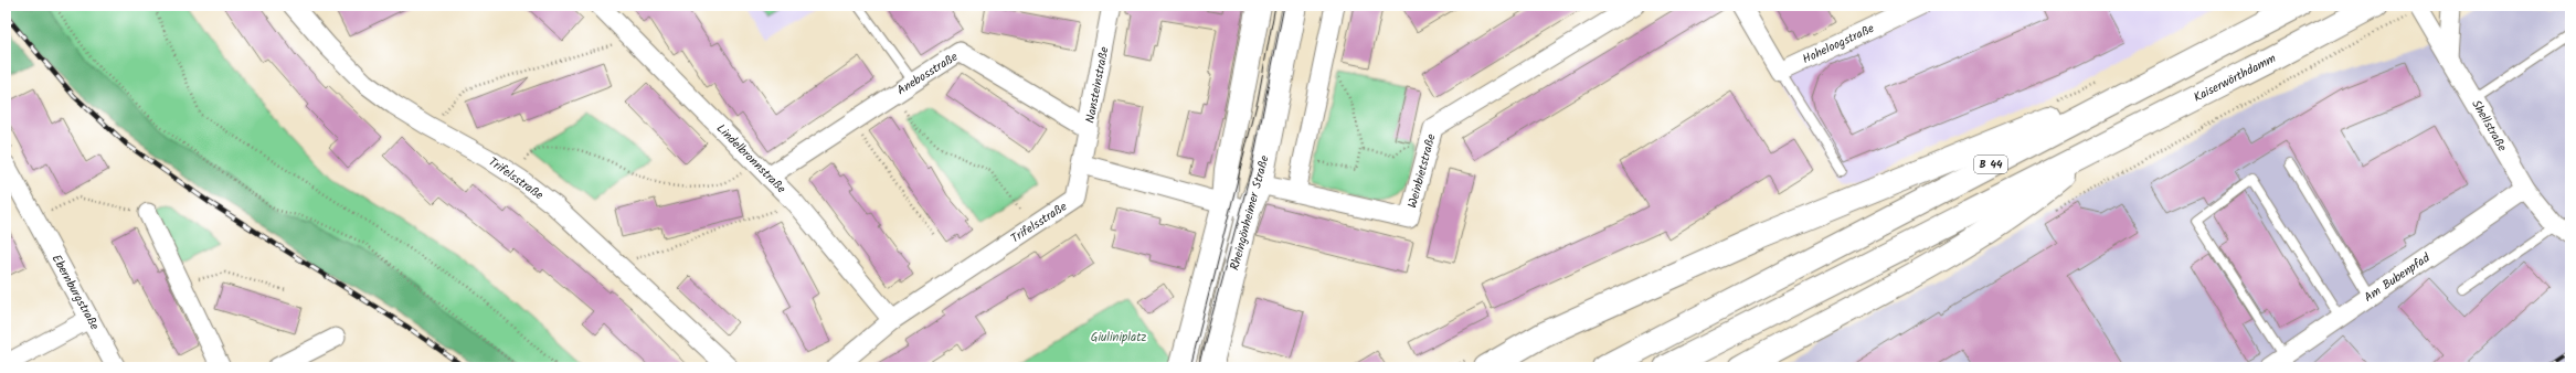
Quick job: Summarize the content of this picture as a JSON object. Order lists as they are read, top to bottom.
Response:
{
  "streets": {
    "main road": ["Kaiserwörthdamm", "B 44", "Rheingönheimer Straße"],
    "street": [
      "Hoheloogstraße",
      "Anebosstraße",
      "Nansteinstraße",
      "Shellstraße",
      "Lindelbronnstraße",
      "Weinbietstraße",
      "Trifelsstraße",
      "Am Bubenpfad",
      "Ebernburgstraße"
    ]
  },
  "crossings": [
    ["Anebosstraße", "Nansteinstraße"],
    ["Anebosstraße", "Lindelbronnstraße"],
    ["Kaiserwörthdamm", "B 44"],
    ["Nansteinstraße", "Trifelsstraße"],
    ["Shellstraße", "Am Bubenpfad"],
    ["Lindelbronnstraße", "Trifelsstraße"],
    ["Weinbietstraße", "Rheingönheimer Straße"]
  ],
  "parks": ["Giuliniplatz"]
}
